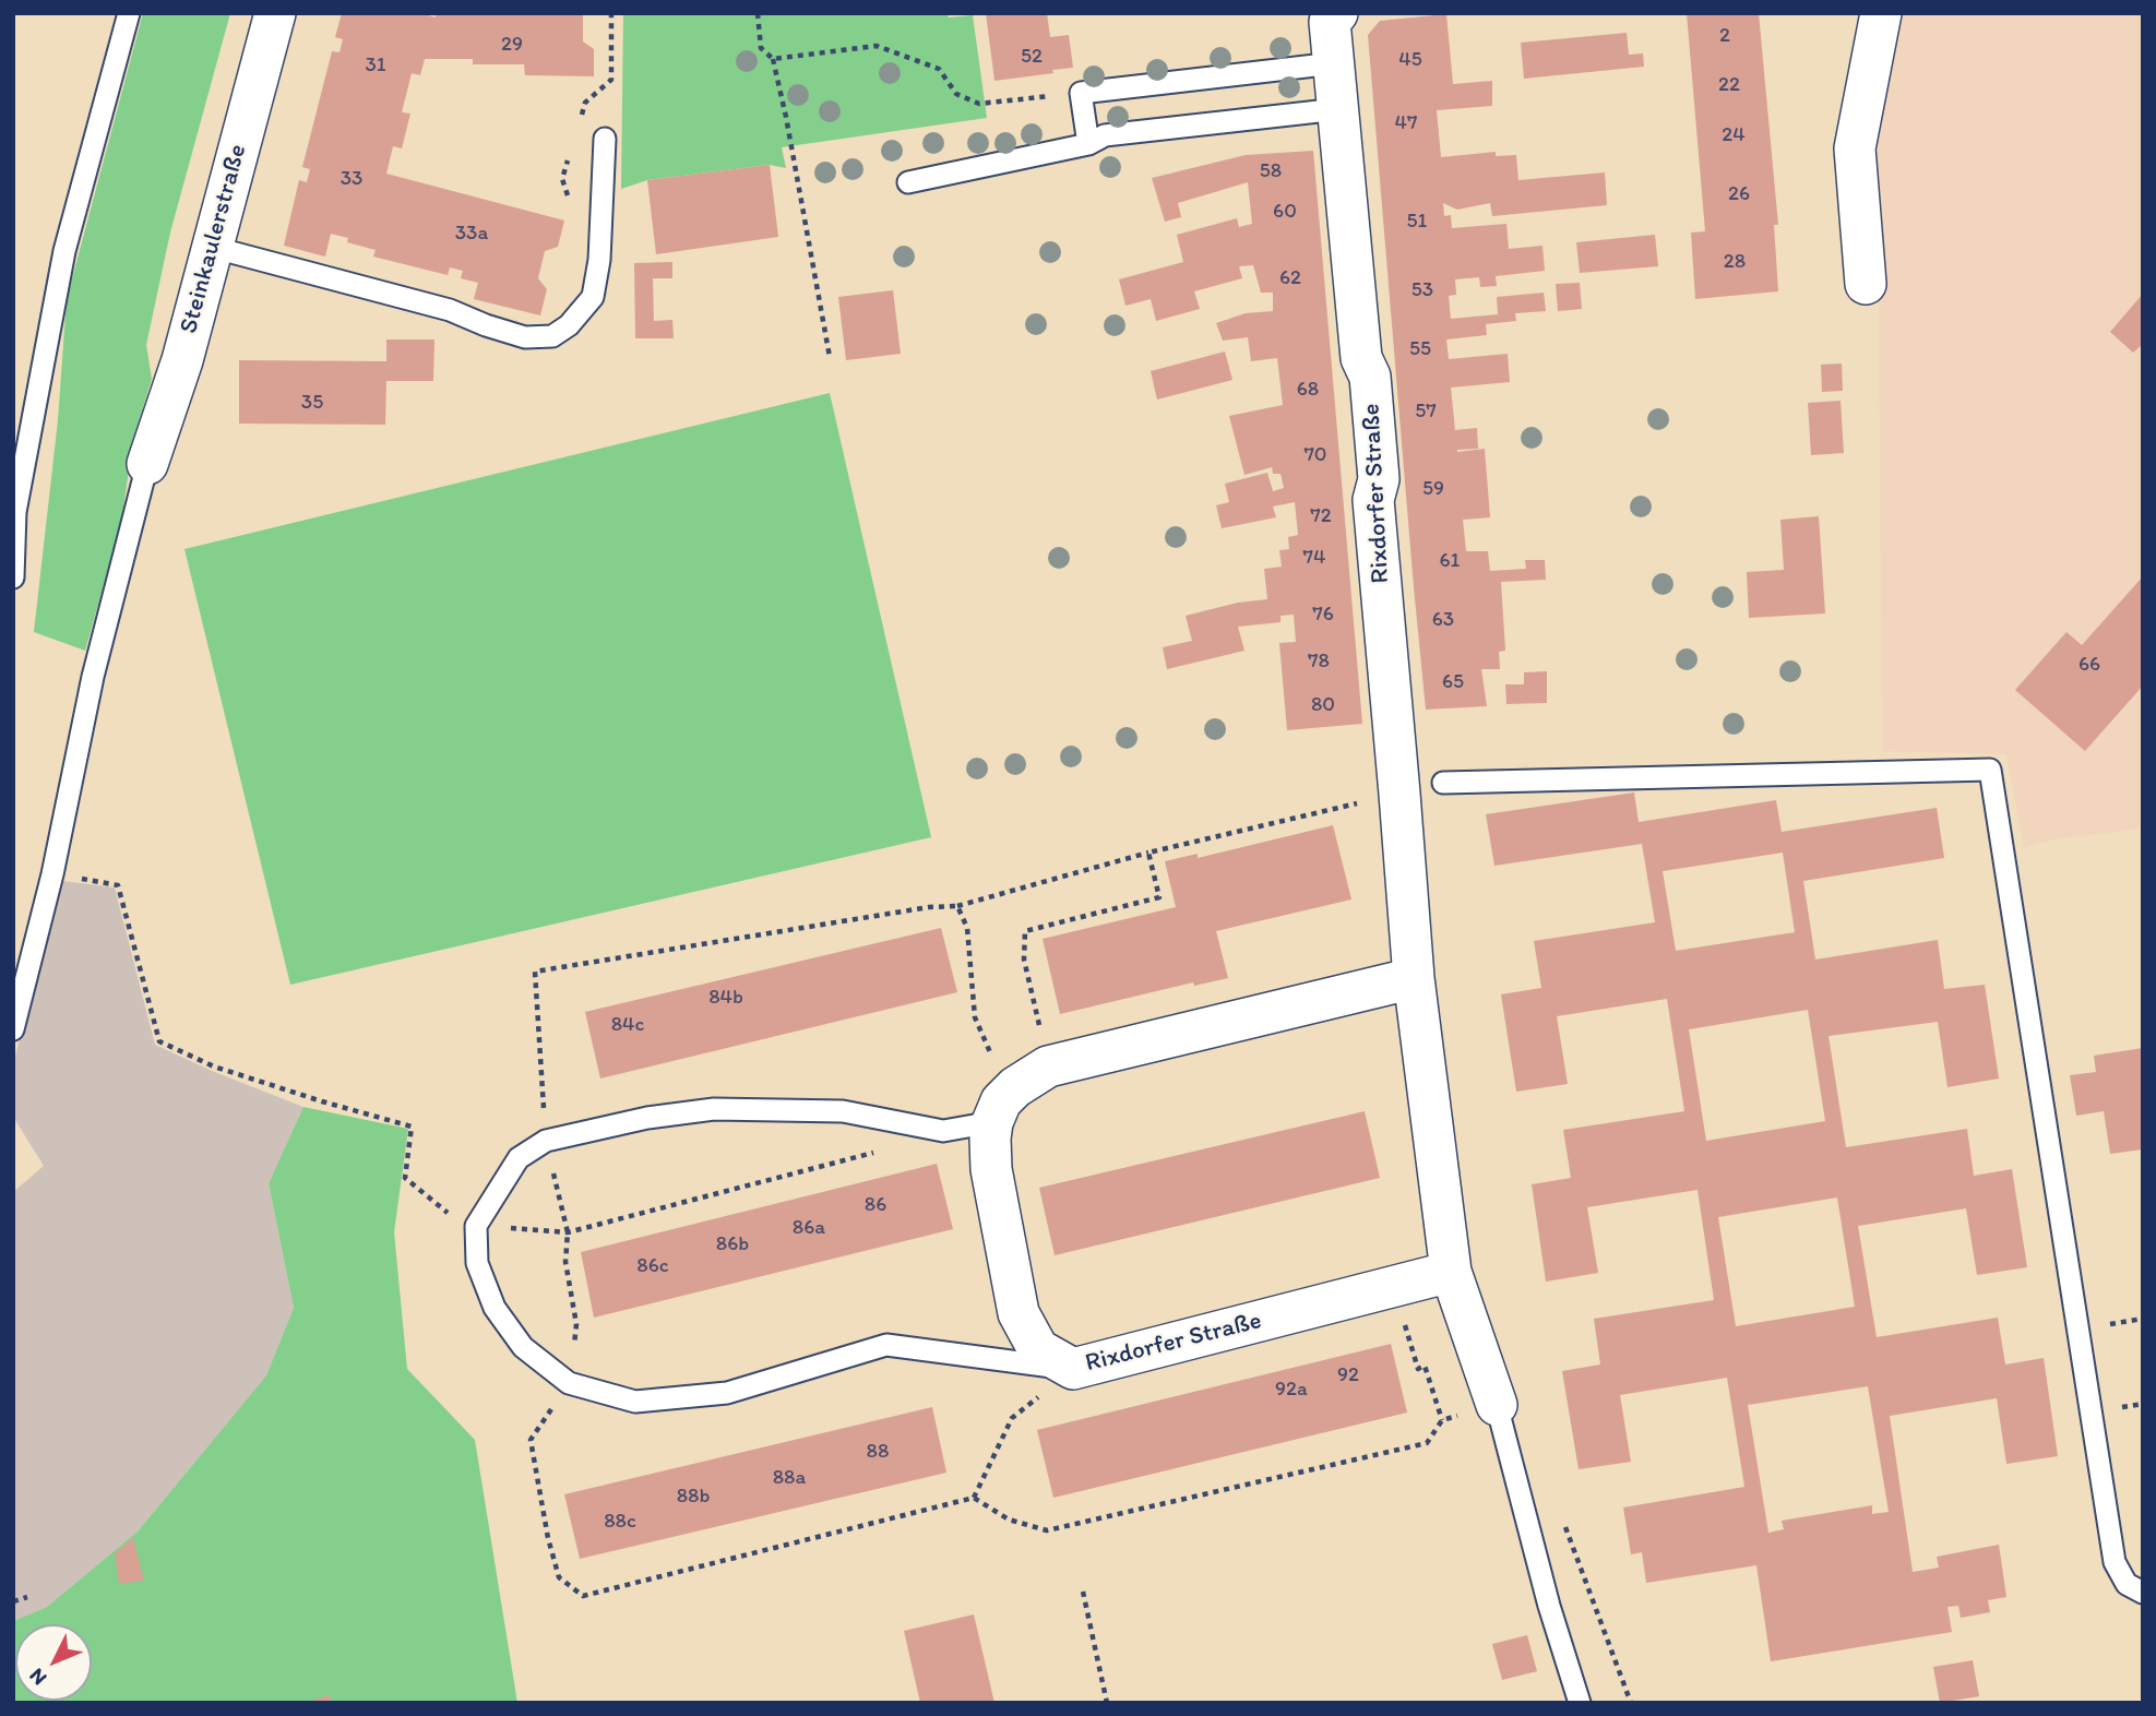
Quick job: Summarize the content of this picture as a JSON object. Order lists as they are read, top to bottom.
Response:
{
  "streets": {
    "street": ["Steinkaulerstraße", "Rixdorfer Straße"]
  },
  "house_numbers": [
    "2",
    "29",
    "52",
    "45",
    "31",
    "22",
    "47",
    "24",
    "58",
    "33",
    "26",
    "60",
    "51",
    "33a",
    "28",
    "62",
    "53",
    "55",
    "68",
    "35",
    "57",
    "70",
    "59",
    "72",
    "74",
    "61",
    "76",
    "63",
    "78",
    "66",
    "65",
    "80",
    "84b",
    "84c",
    "86",
    "86a",
    "86b",
    "86c",
    "92",
    "92a",
    "88",
    "88a",
    "88b",
    "88c"
  ],
  "north": "bottom left"
}
